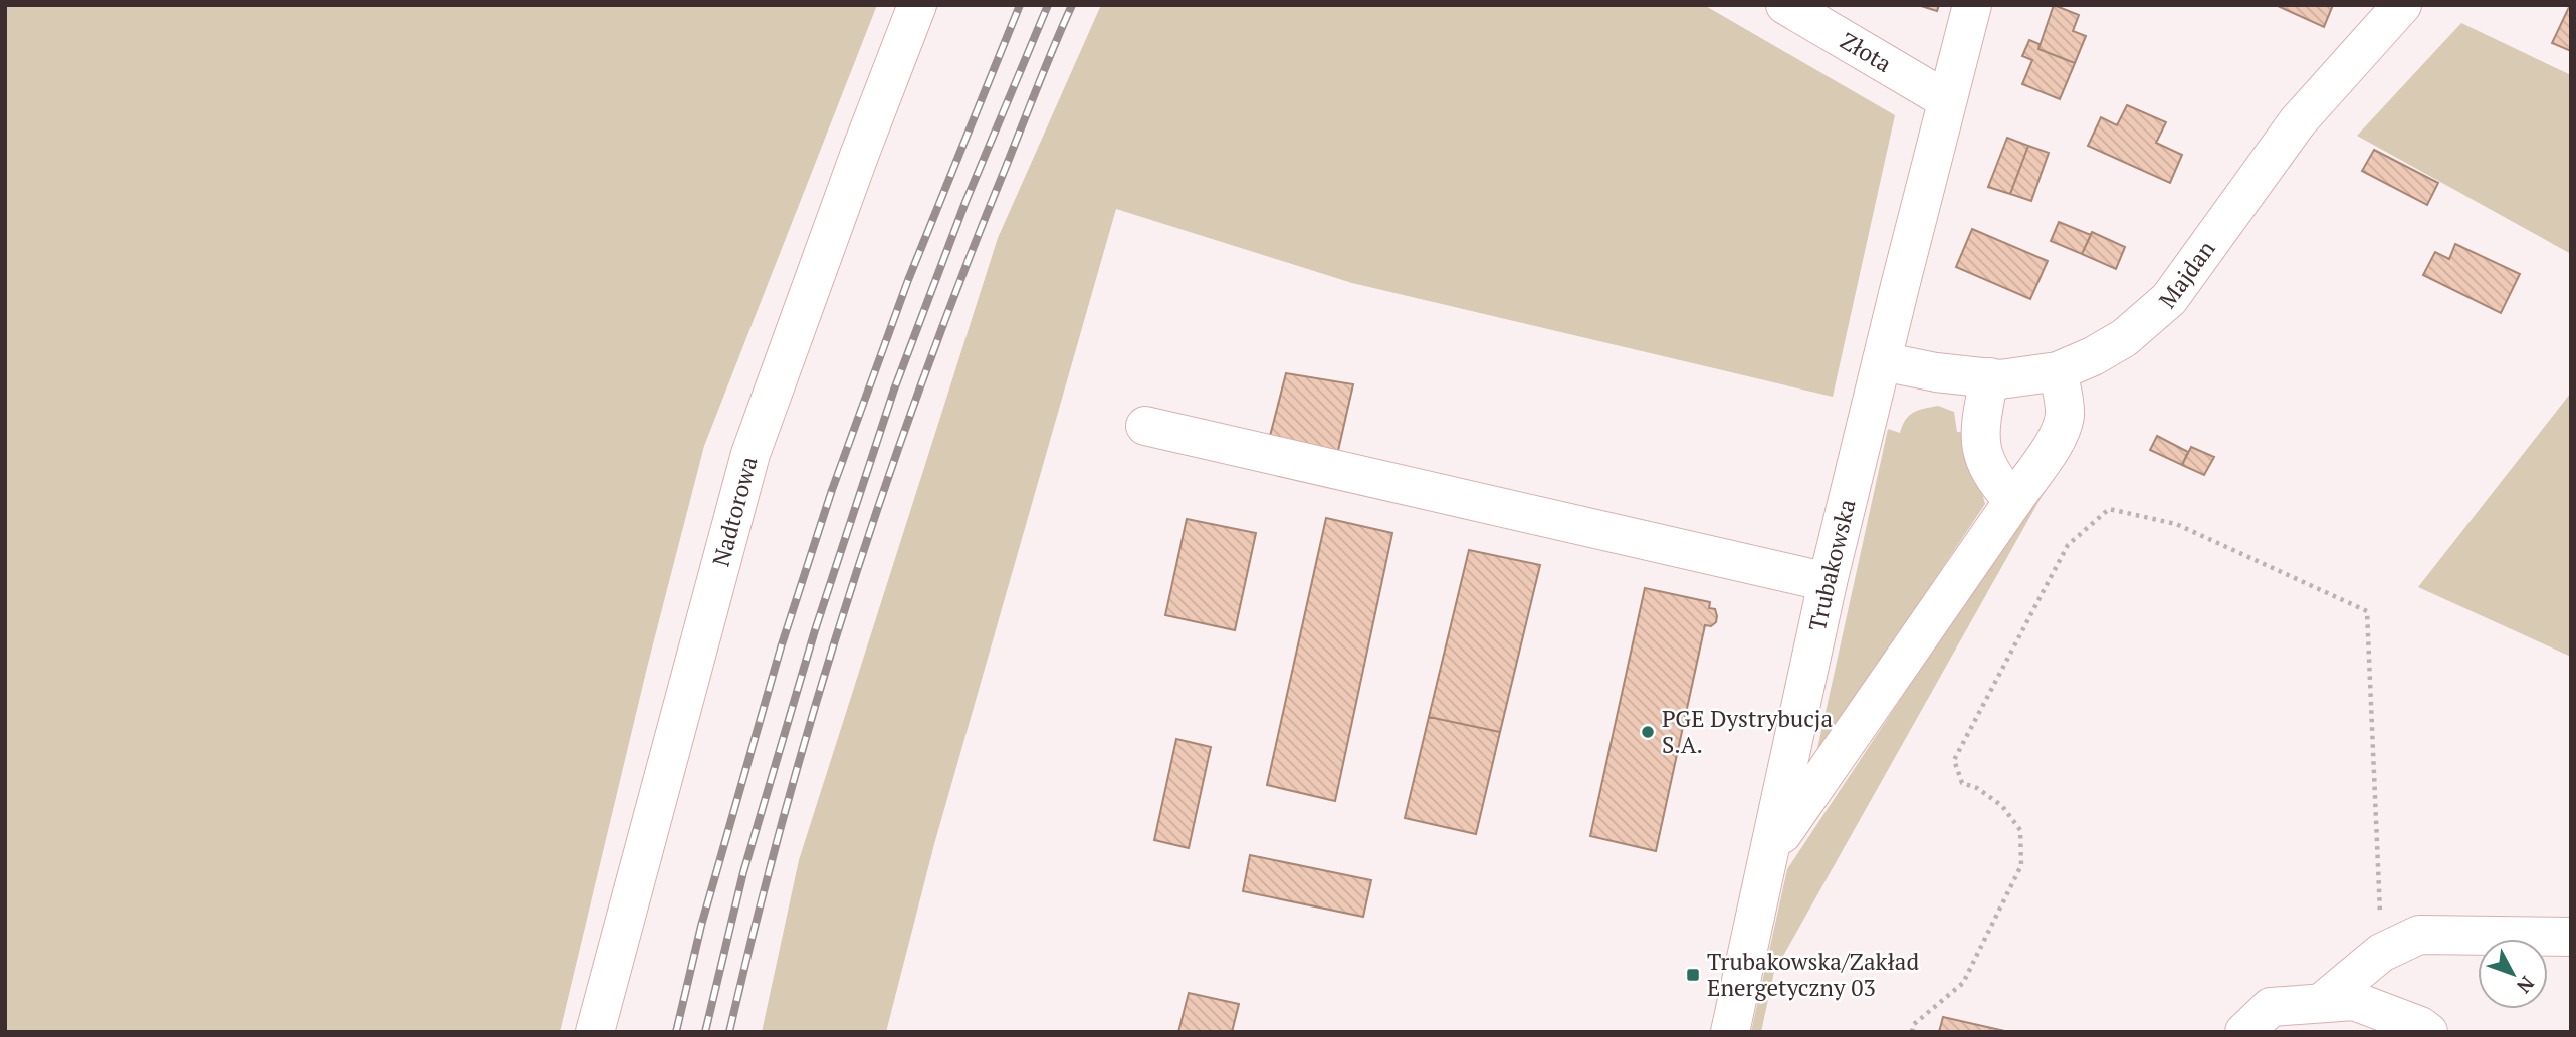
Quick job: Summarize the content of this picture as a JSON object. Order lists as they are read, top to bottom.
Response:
{
  "streets": {
    "street": [
      "Złota",
      "Majdan",
      "Nadtorowa",
      "Trubakowska"
    ]
  },
  "crossings": [
    ["Złota", "Trubakowska"],
    ["Majdan", "Trubakowska"]
  ],
  "places": {
    "other": ["PGE Dystrybucja S.A."],
    "transit": ["Trubakowska/Zakład Energetyczny 03"]
  },
  "north": "bottom right"
}
